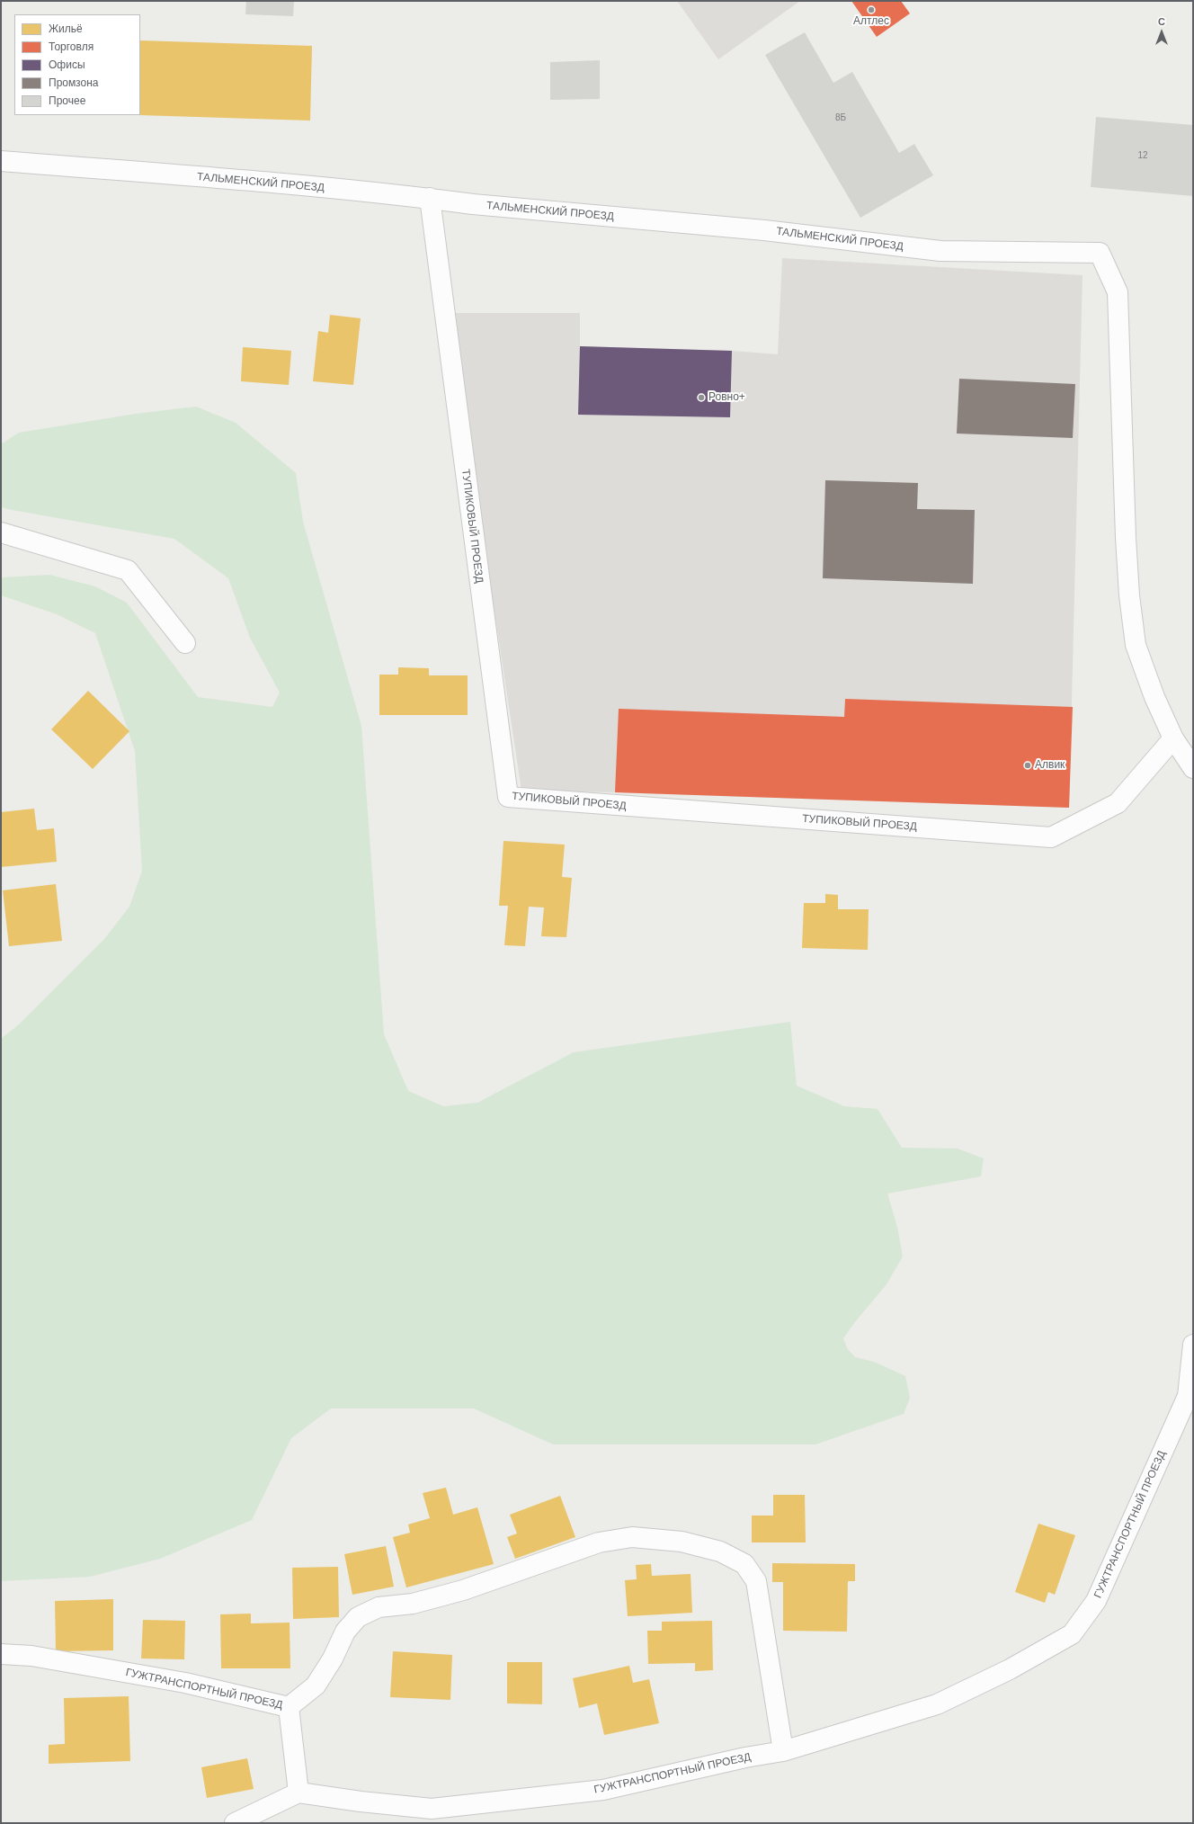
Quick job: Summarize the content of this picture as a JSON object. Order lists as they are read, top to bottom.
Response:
{
  "streets": {
    "street": ["ТАЛЬМЕНСКИЙ ПРОЕЗД", "ТУПИКОВЫЙ ПРОЕЗД", "ГУЖТРАНСПОРТНЫЙ ПРОЕЗД"]
  },
  "crossings": [
    ["ТАЛЬМЕНСКИЙ ПРОЕЗД", "ТУПИКОВЫЙ ПРОЕЗД"]
  ],
  "places": ["Алтлес", "Ровно+", "Алвик"],
  "house_numbers": ["8Б", "12"],
  "legend": [
    "Жильё",
    "Торговля",
    "Офисы",
    "Промзона",
    "Прочее"
  ],
  "north": "top"
}
